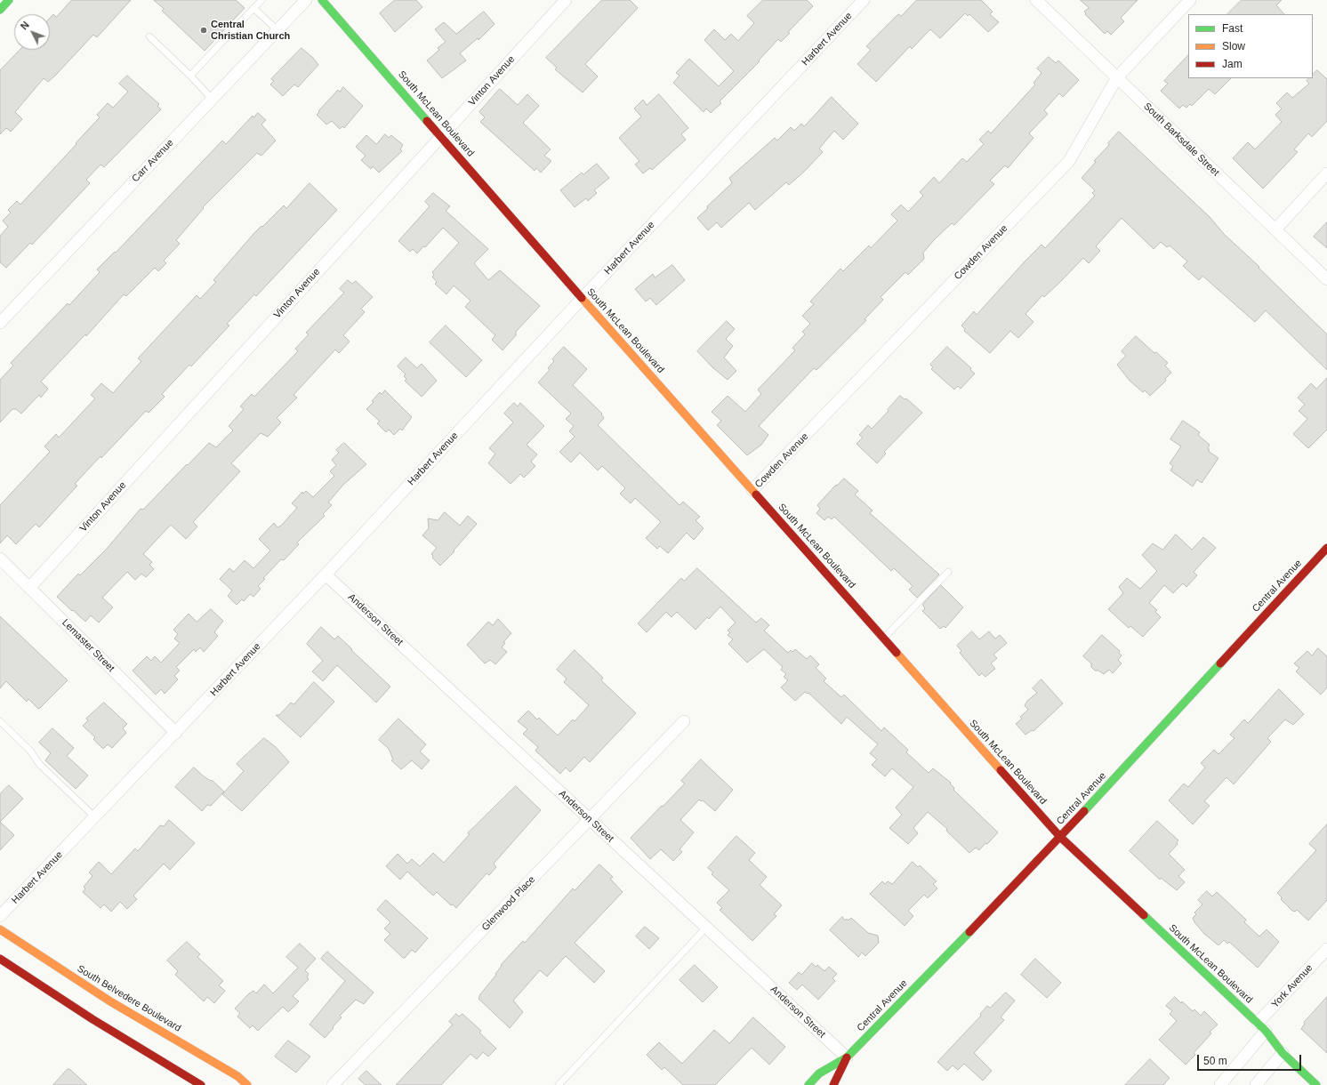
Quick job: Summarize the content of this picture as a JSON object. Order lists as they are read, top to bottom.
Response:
{
  "streets": {
    "main road": ["South McLean Boulevard", "Central Avenue", "South Belvedere Boulevard"],
    "street": [
      "Harbert Avenue",
      "Vinton Avenue",
      "South Barksdale Street",
      "Carr Avenue",
      "Cowden Avenue",
      "Anderson Street",
      "Lemaster Street",
      "Glenwood Place",
      "York Avenue"
    ]
  },
  "crossings": [
    ["Harbert Avenue", "South McLean Boulevard"],
    ["Harbert Avenue", "Anderson Street"],
    ["Harbert Avenue", "Lemaster Street"],
    ["Vinton Avenue", "South McLean Boulevard"],
    ["Vinton Avenue", "Lemaster Street"],
    ["South McLean Boulevard", "Cowden Avenue"],
    ["South McLean Boulevard", "Central Avenue"],
    ["South McLean Boulevard", "York Avenue"],
    ["South Barksdale Street", "Cowden Avenue"],
    ["Central Avenue", "Anderson Street"],
    ["Anderson Street", "Glenwood Place"]
  ],
  "places": ["Central Christian Church"],
  "legend": ["Fast", "Slow", "Jam"],
  "scale_bar": "50 m",
  "north": "top left"
}
